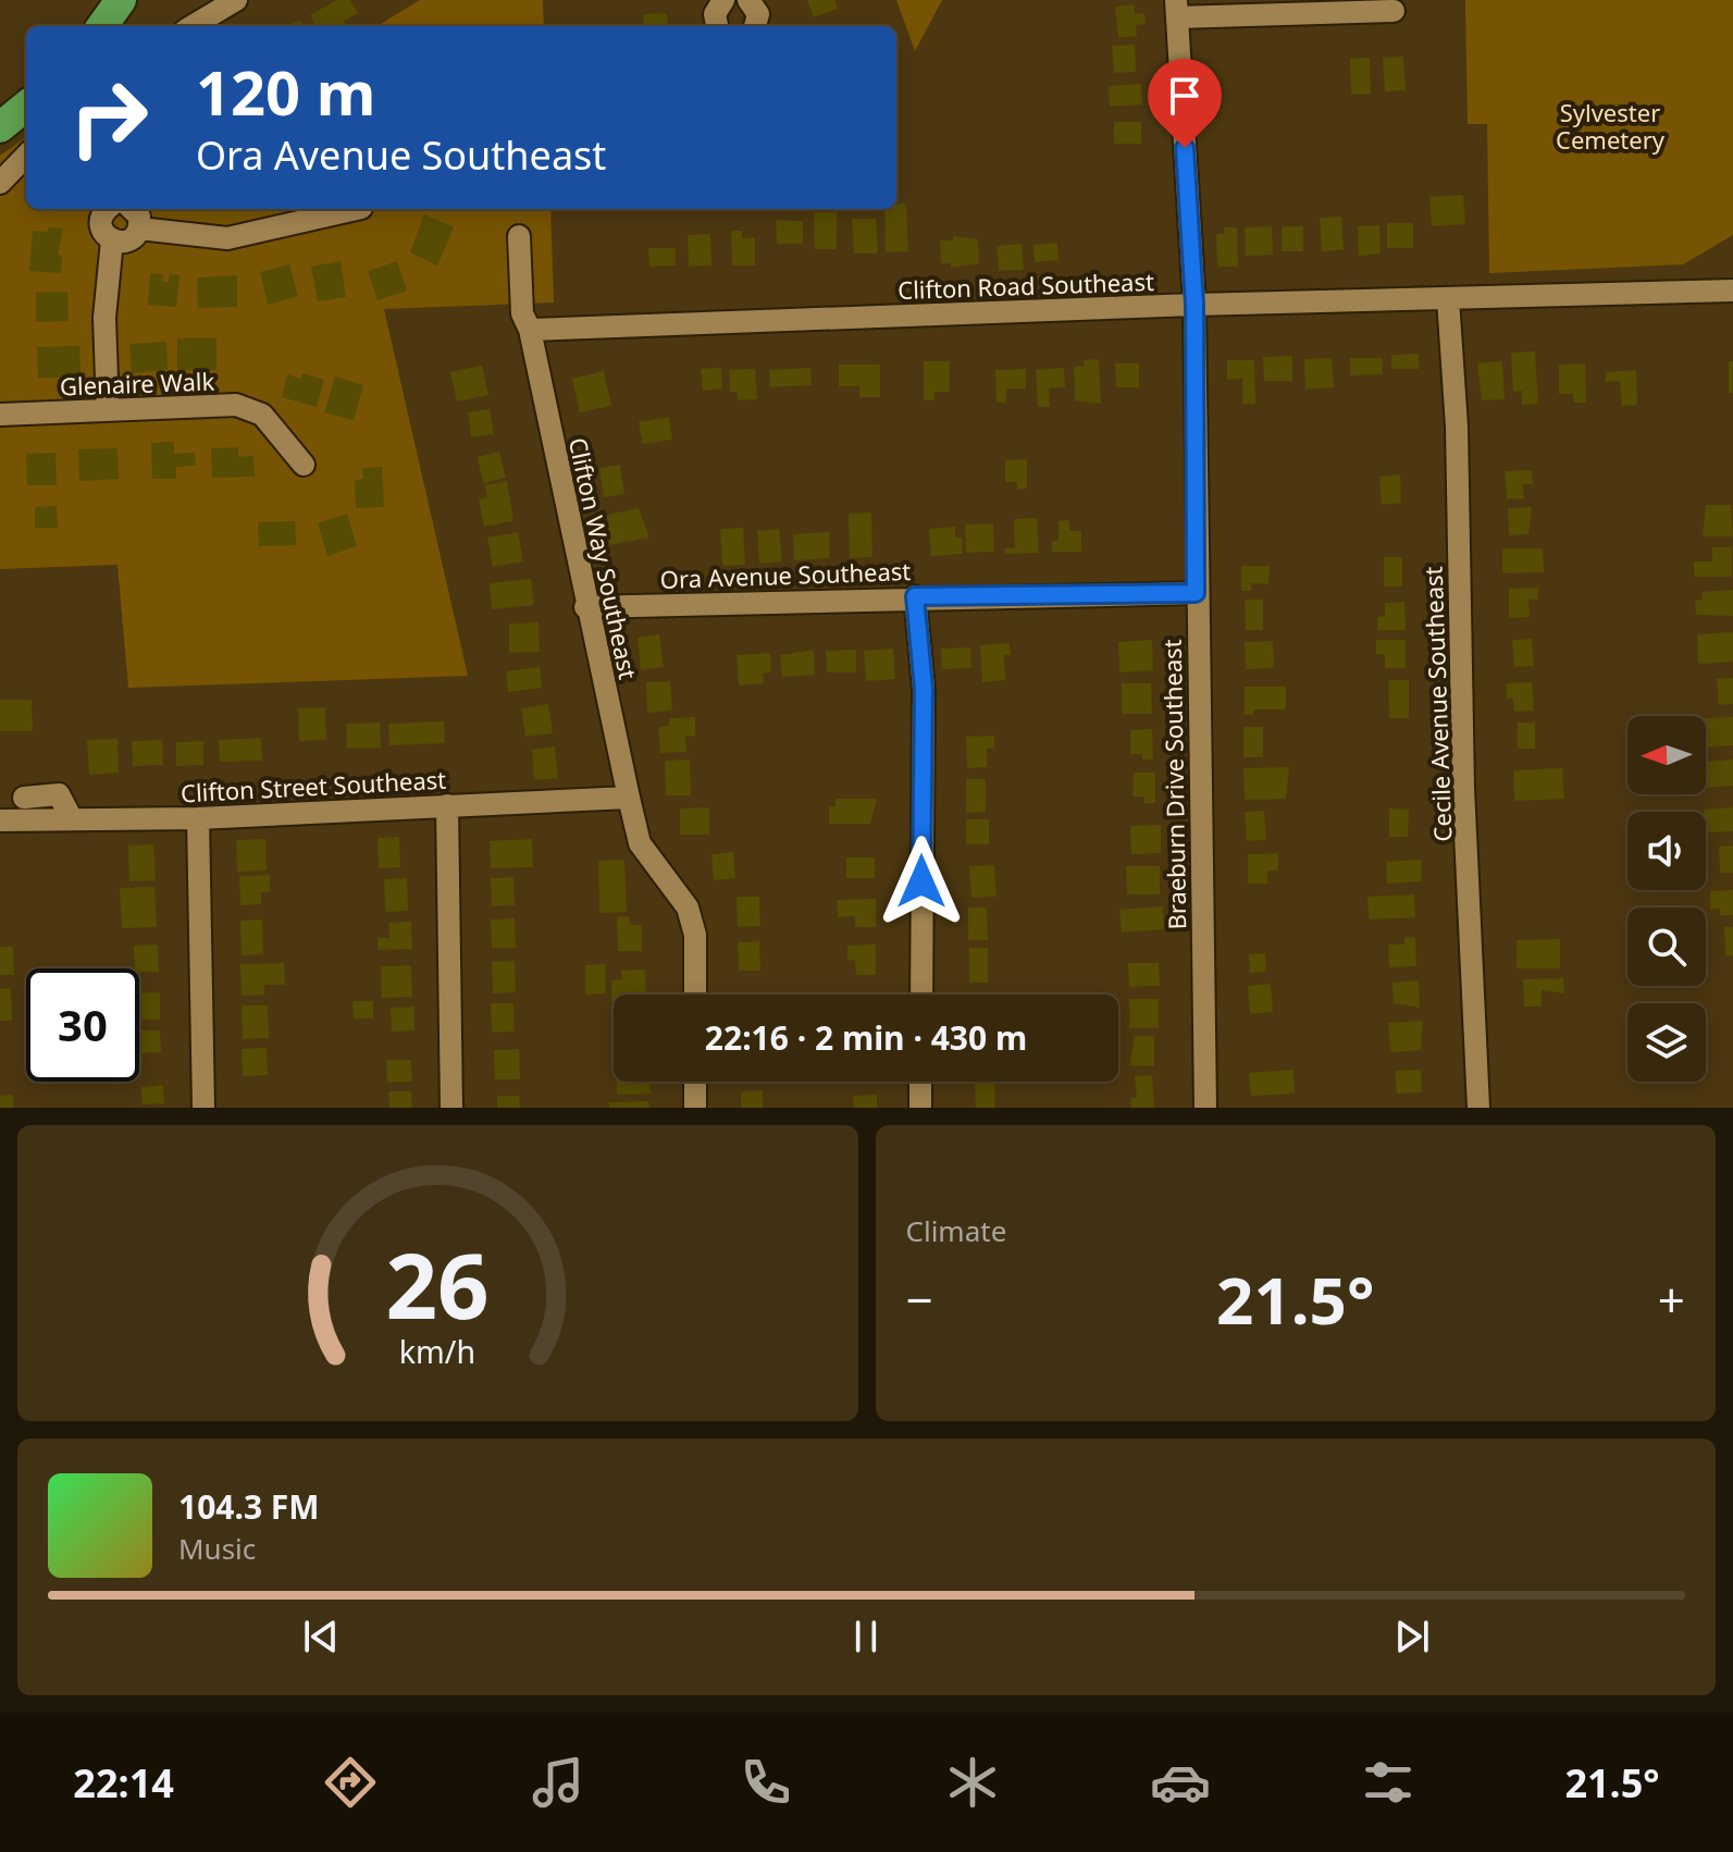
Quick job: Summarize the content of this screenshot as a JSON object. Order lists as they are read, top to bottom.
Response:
{
  "streets": {
    "street": [
      "Clifton Road Southeast",
      "Glenaire Walk",
      "Clifton Way Southeast",
      "Ora Avenue Southeast",
      "Cecile Avenue Southeast",
      "Braeburn Drive Southeast",
      "Clifton Street Southeast"
    ]
  },
  "crossings": [
    ["Clifton Road Southeast", "Clifton Way Southeast"],
    ["Clifton Road Southeast", "Cecile Avenue Southeast"],
    ["Clifton Road Southeast", "Braeburn Drive Southeast"],
    ["Clifton Way Southeast", "Ora Avenue Southeast"],
    ["Clifton Way Southeast", "Clifton Street Southeast"],
    ["Ora Avenue Southeast", "Braeburn Drive Southeast"]
  ],
  "parks": ["Sylvester Cemetery"],
  "north": "left",
  "page": {
    "turn": ["120 m", "Ora Avenue Southeast"],
    "limit": "30",
    "trip": "22:16 · 2 min · 430 m",
    "tile": "Climate",
    "heat": ["−", "21.5°", "+"],
    "song": ["104.3 FM", "Music"],
    "tabs": ["22:14", "21.5°"],
    "gauge": ["26", "km/h"]
  }
}
